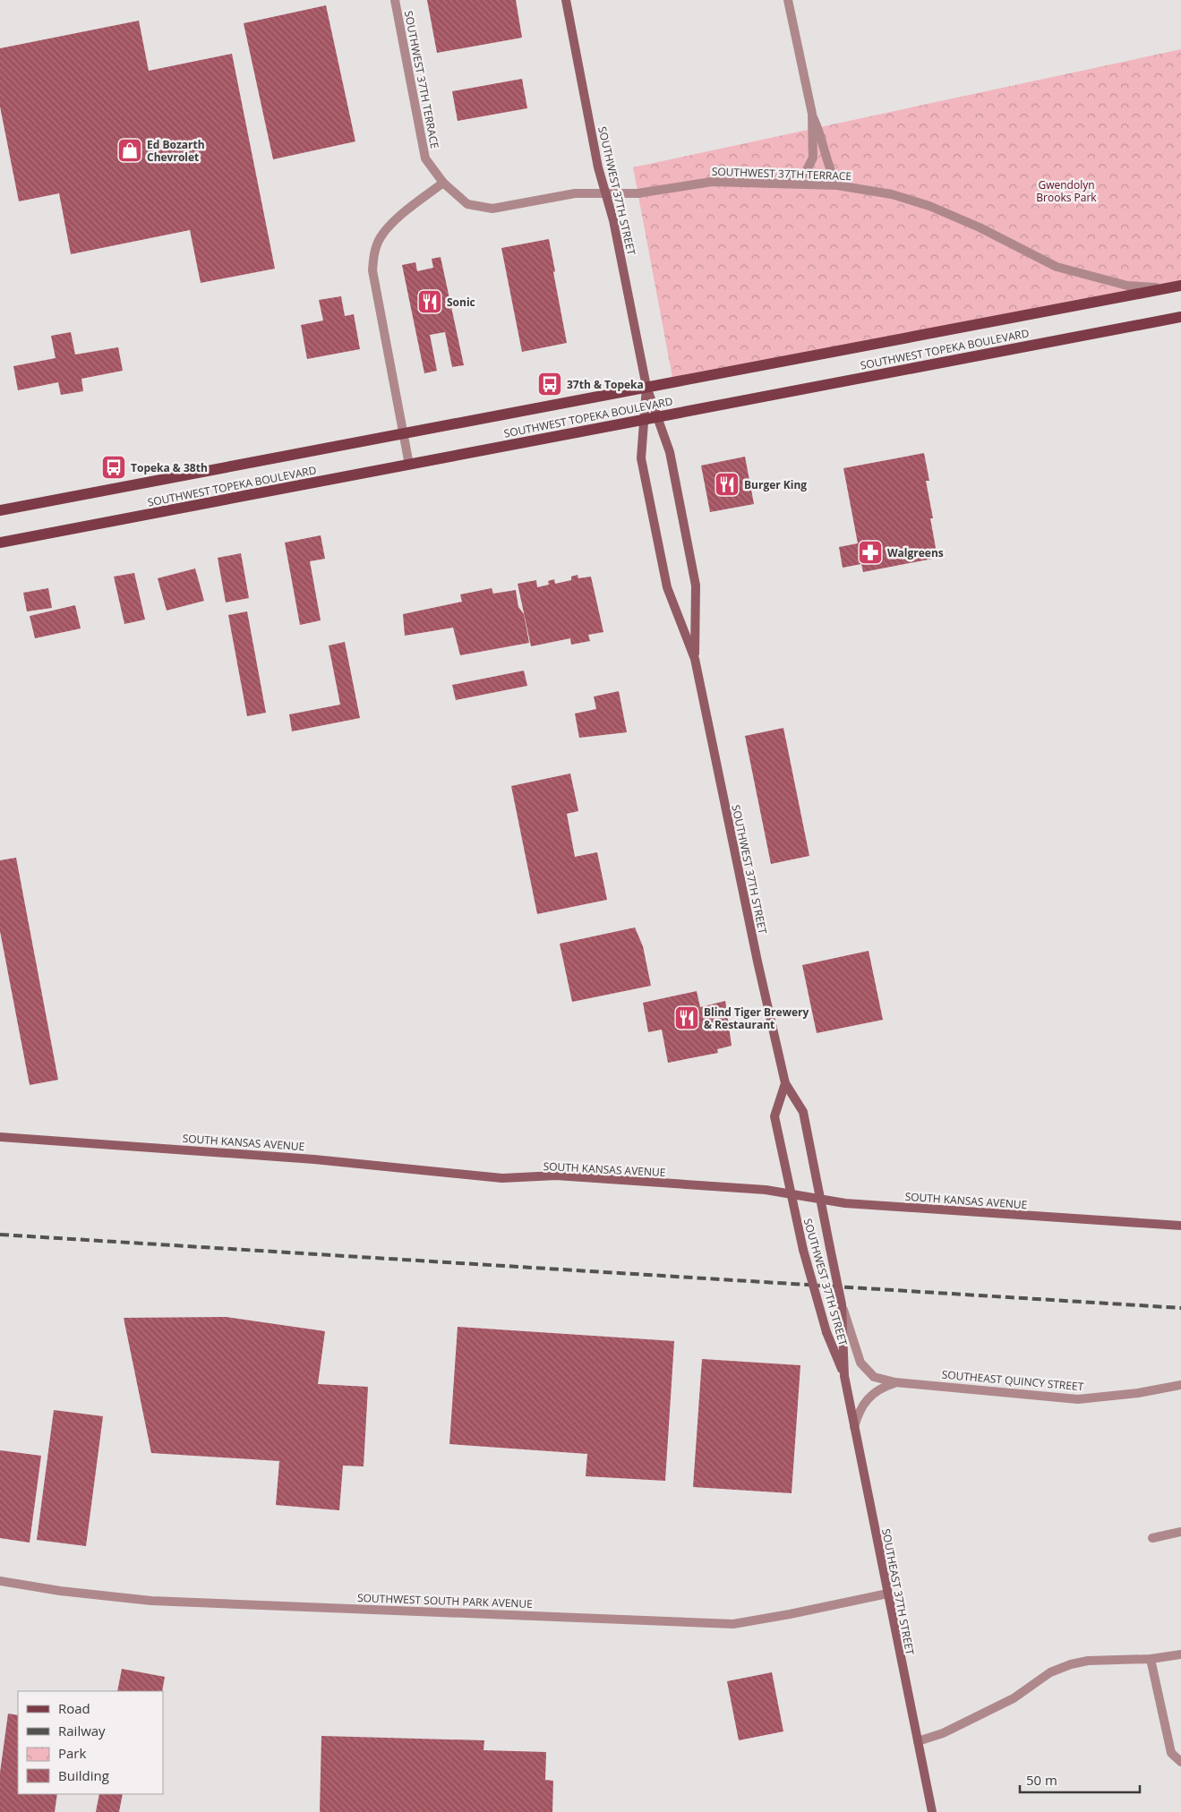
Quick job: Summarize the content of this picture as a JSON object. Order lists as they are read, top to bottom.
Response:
{
  "streets": {
    "main road": [
      "SOUTHWEST 37TH STREET",
      "SOUTHWEST TOPEKA BOULEVARD",
      "SOUTH KANSAS AVENUE",
      "SOUTHEAST 37TH STREET"
    ],
    "street": ["SOUTHWEST 37TH TERRACE", "SOUTHEAST QUINCY STREET", "SOUTHWEST SOUTH PARK AVENUE"]
  },
  "crossings": [
    ["SOUTHWEST 37TH TERRACE", "SOUTHWEST 37TH STREET"],
    ["SOUTHWEST 37TH TERRACE", "SOUTHWEST TOPEKA BOULEVARD"],
    ["SOUTHWEST 37TH STREET", "SOUTHWEST TOPEKA BOULEVARD"],
    ["SOUTHWEST 37TH STREET", "SOUTH KANSAS AVENUE"],
    ["SOUTHWEST 37TH STREET", "SOUTHEAST QUINCY STREET"],
    ["SOUTHWEST 37TH STREET", "SOUTHEAST 37TH STREET"],
    ["SOUTHEAST 37TH STREET", "SOUTHWEST SOUTH PARK AVENUE"]
  ],
  "parks": ["Gwendolyn Brooks Park"],
  "places": {
    "shop": ["Ed Bozarth Chevrolet"],
    "restaurant": ["Sonic", "Burger King", "Blind Tiger Brewery & Restaurant"],
    "bus stop": ["37th & Topeka", "Topeka & 38th"],
    "pharmacy": ["Walgreens"]
  },
  "legend": [
    "Road",
    "Railway",
    "Park",
    "Building"
  ],
  "scale_bar": "50 m"
}
